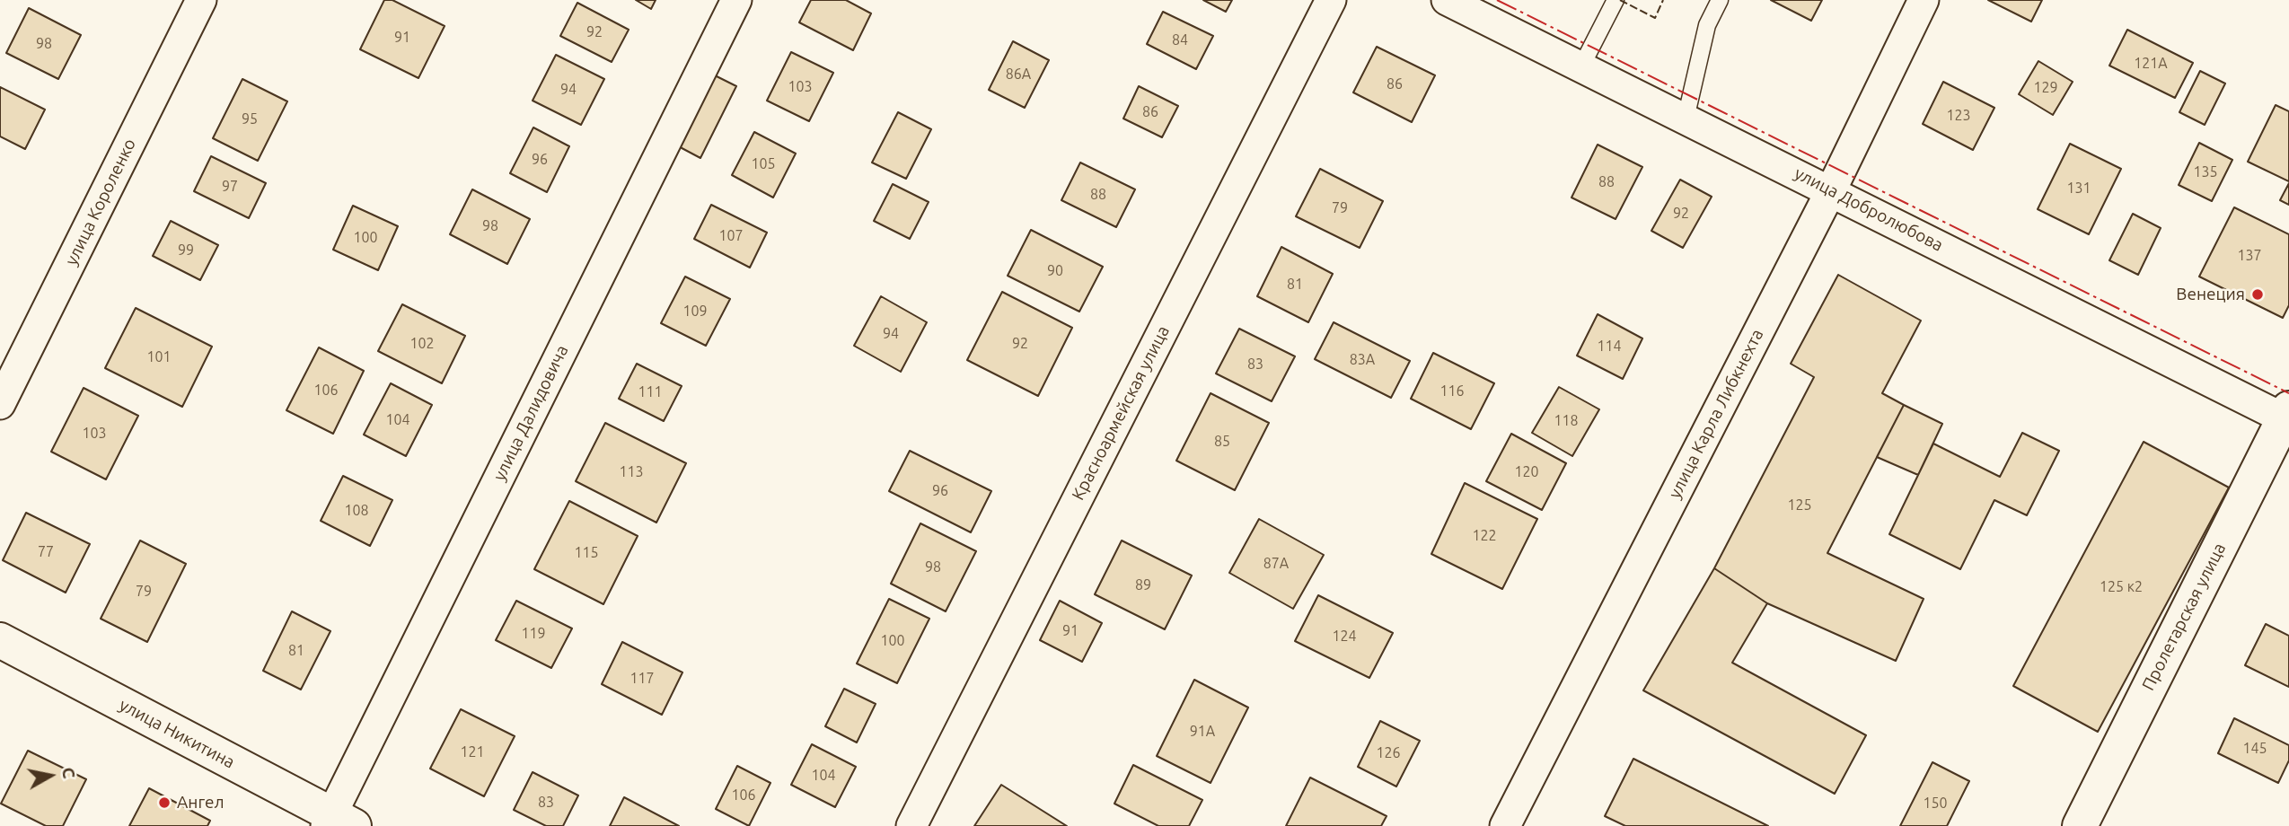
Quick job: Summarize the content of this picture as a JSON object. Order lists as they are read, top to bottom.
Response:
{
  "streets": {
    "main road": ["Пролетарская улица", "улица Никитина"],
    "street": [
      "улица Короленко",
      "улица Добролюбова",
      "улица Далидовича",
      "Красноармейская улица",
      "улица Карла Либкнехта"
    ]
  },
  "crossings": [
    ["улица Добролюбова", "улица Карла Либкнехта"],
    ["улица Добролюбова", "Пролетарская улица"],
    ["улица Далидовича", "улица Никитина"]
  ],
  "places": ["Венеция", "Ангел"],
  "house_numbers": [
    "92",
    "91",
    "84",
    "98",
    "121А",
    "86А",
    "86",
    "103",
    "129",
    "94",
    "86",
    "123",
    "95",
    "96",
    "105",
    "135",
    "88",
    "97",
    "131",
    "88",
    "79",
    "92",
    "98",
    "107",
    "100",
    "99",
    "137",
    "90",
    "81",
    "109",
    "94",
    "102",
    "92",
    "114",
    "101",
    "83А",
    "83",
    "106",
    "116",
    "111",
    "104",
    "118",
    "103",
    "85",
    "113",
    "120",
    "96",
    "125",
    "108",
    "122",
    "77",
    "115",
    "87А",
    "98",
    "89",
    "125 к2",
    "79",
    "91",
    "119",
    "124",
    "100",
    "81",
    "117",
    "91А",
    "145",
    "121",
    "126",
    "104",
    "106",
    "83",
    "150"
  ],
  "north": "right"
}
